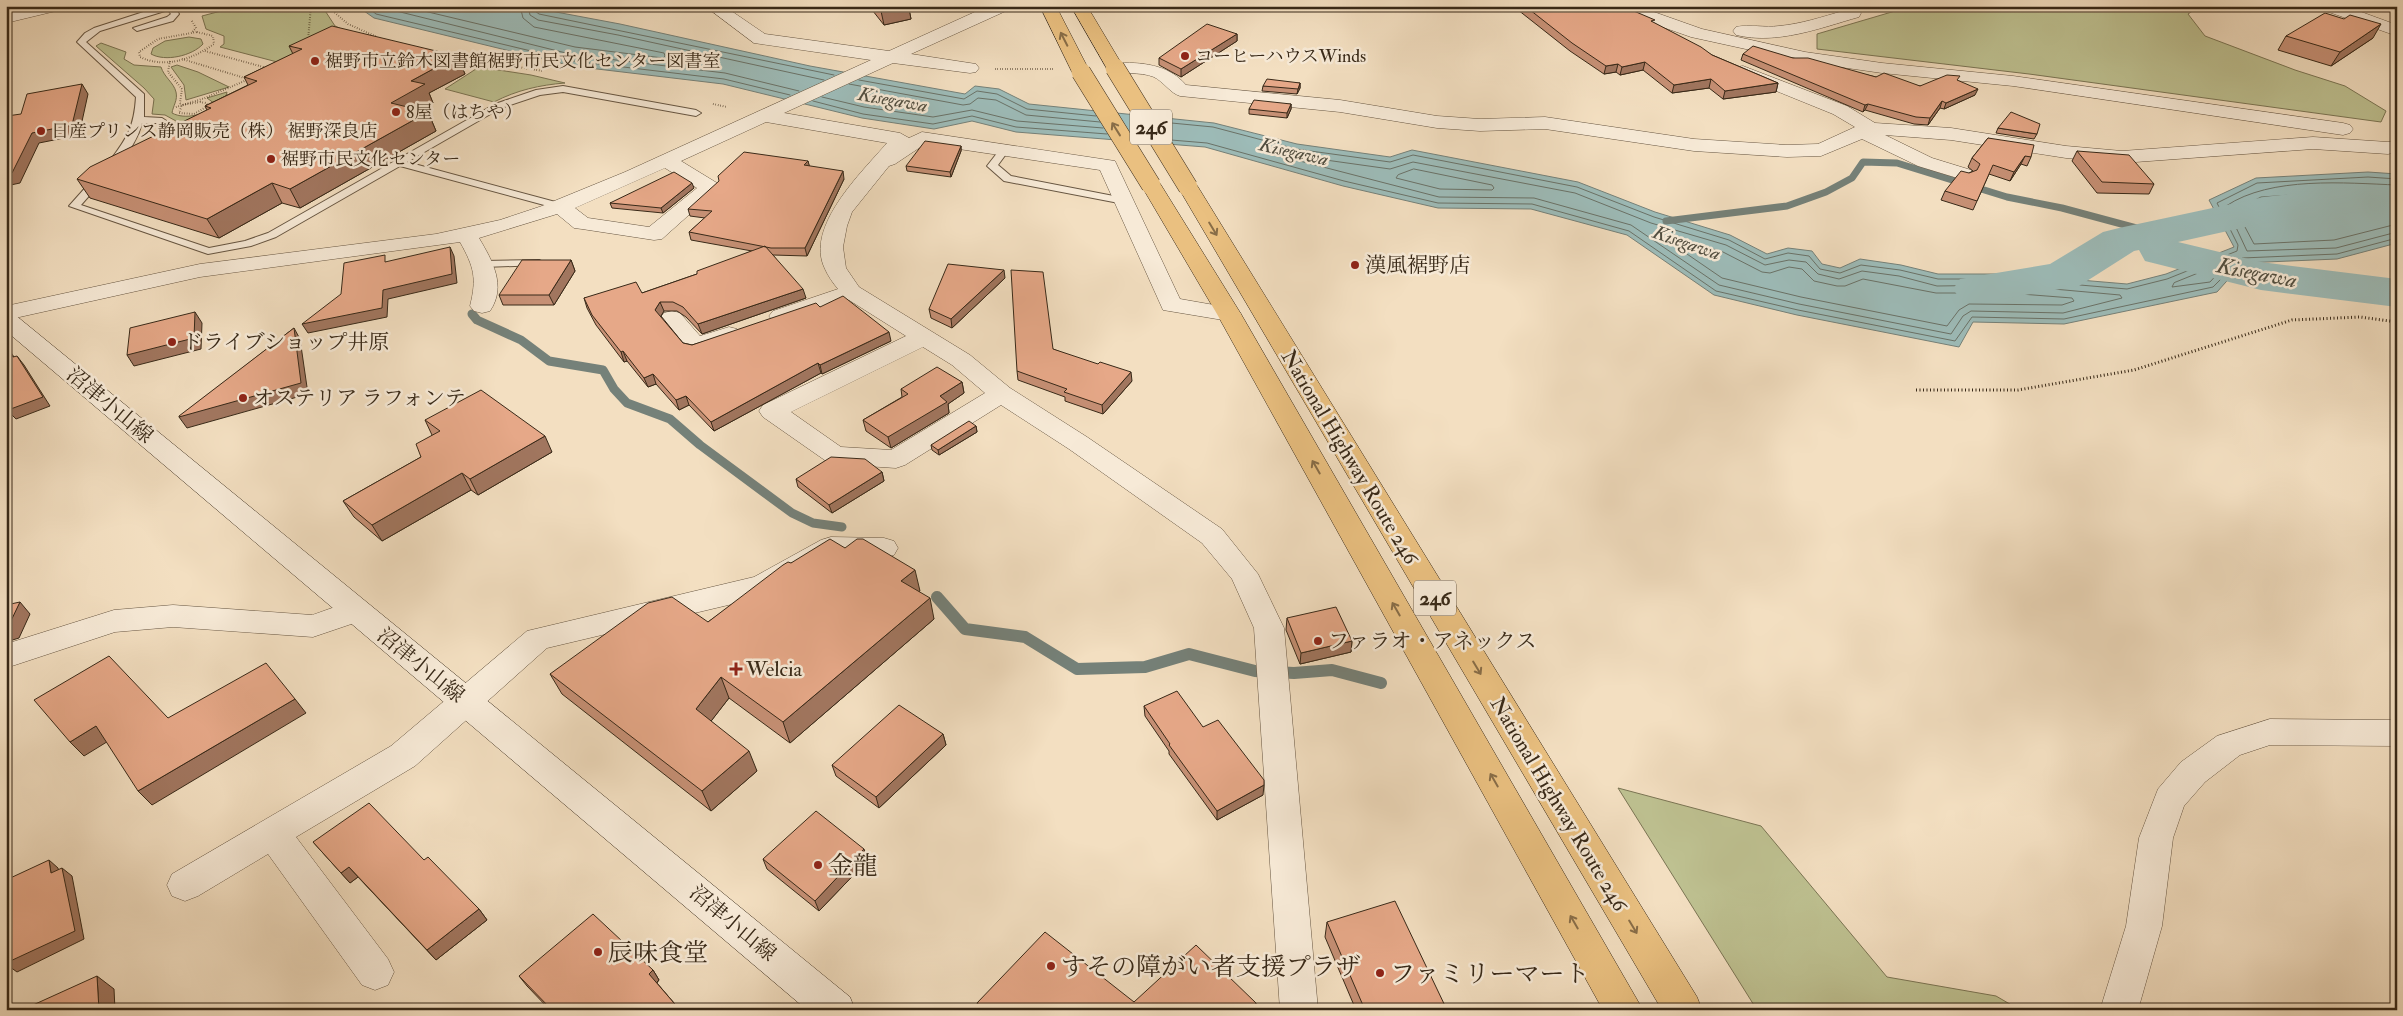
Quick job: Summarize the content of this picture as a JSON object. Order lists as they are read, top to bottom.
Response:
{
  "streets": {
    "highway": ["246", "National Highway Route 246"],
    "street": ["沼津小山線"]
  },
  "water": ["Kisegawa"],
  "places": {
    "other": [
      "コーヒーハウスWinds",
      "裾野市立鈴木図書館裾野市民文化センター図書室",
      "8屋（はちや）",
      "日産プリンス静岡販売（株） 裾野深良店",
      "裾野市民文化センター",
      "漢風裾野店",
      "ドライブショップ井原",
      "オステリア ラフォンテ",
      "ファラオ・アネックス",
      "金龍",
      "辰味食堂",
      "すその障がい者支援プラザ",
      "ファミリーマート"
    ],
    "health": ["Welcia"]
  }
}
